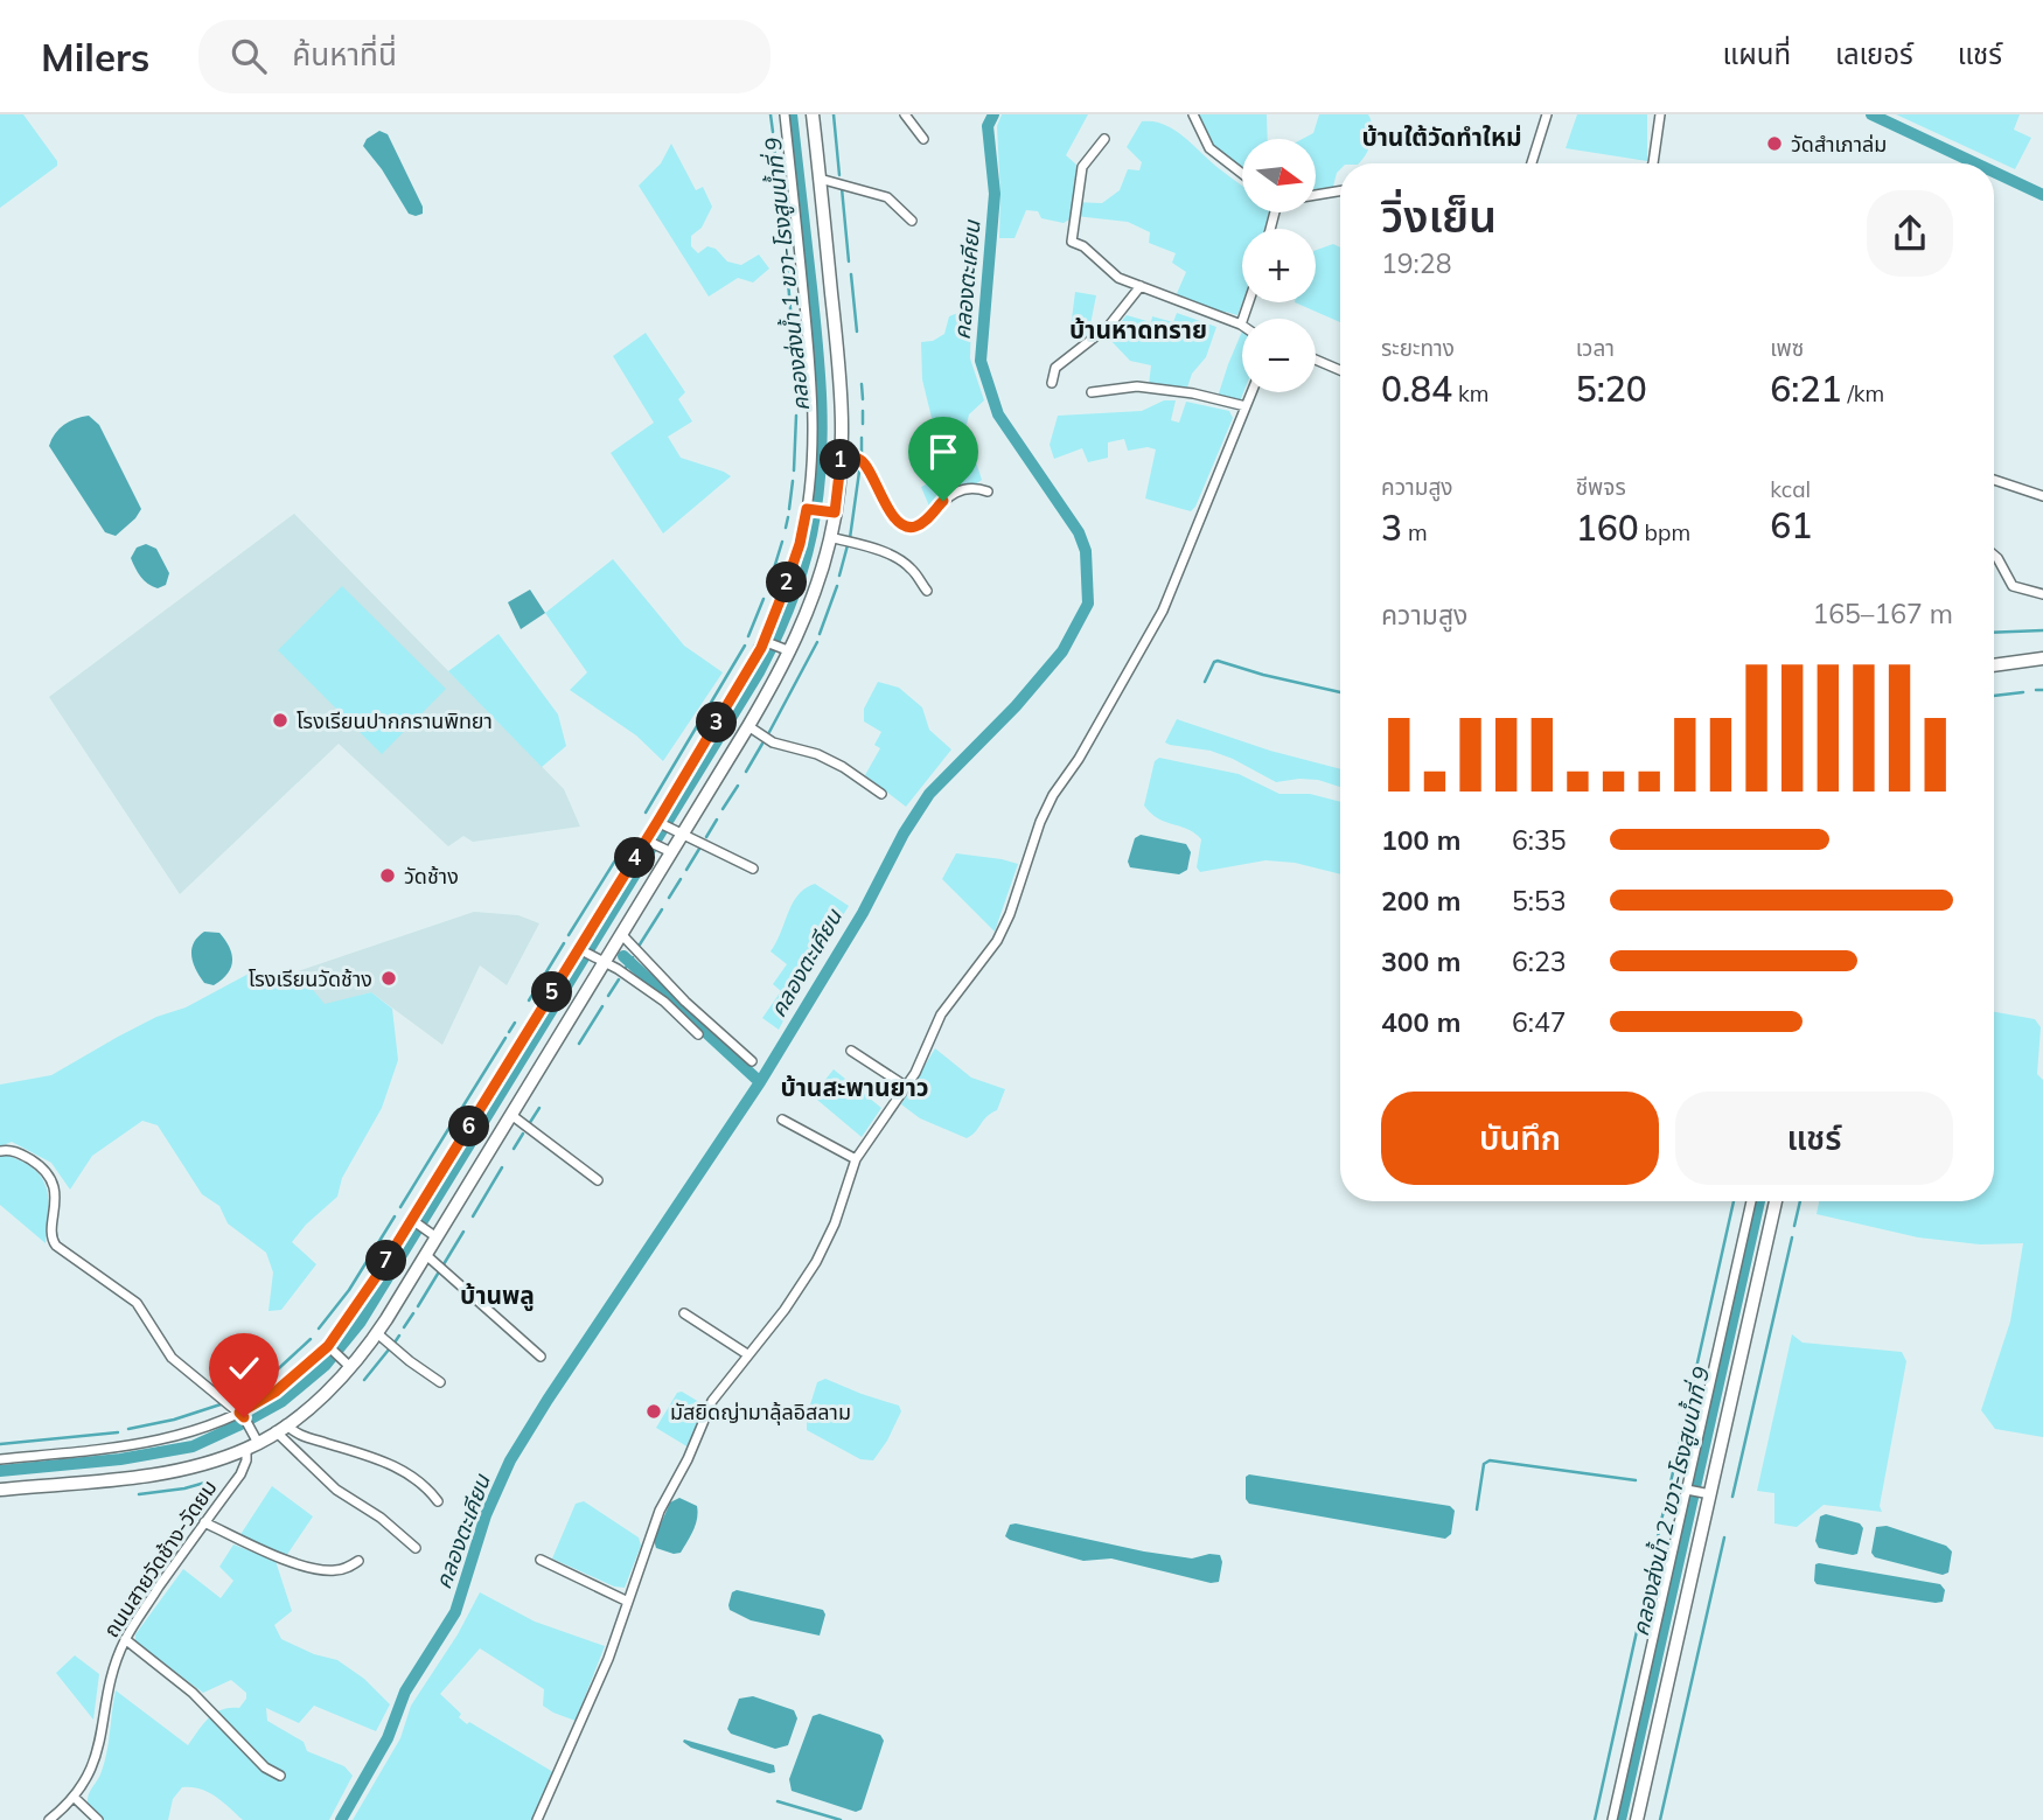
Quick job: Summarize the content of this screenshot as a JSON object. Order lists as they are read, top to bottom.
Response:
{
  "streets": {
    "street": ["ถนนสายวัดช้าง-วัดยม"]
  },
  "districts": [
    "บ้านใต้วัดทำใหม่",
    "บ้านหาดทราย",
    "บ้านสะพานยาว",
    "บ้านพลู"
  ],
  "water": ["คลองส่งน้ำ 1 ขวา-โรงสูบน้ำที่ 9", "คลองตะเคียน", "คลองส่งน้ำ 2 ขวา-โรงสูบน้ำที่ 9"],
  "places": [
    "วัดสำเภาล่ม",
    "โรงเรียนปากกรานพิทยา",
    "วัดช้าง",
    "โรงเรียนวัดช้าง",
    "มัสยิดญ่ามาลุ้ลอิสลาม"
  ],
  "north": "right",
  "page": {
    "header": "Milers",
    "search": "ค้นหาที่นี่",
    "nav": ["แผนที่", "เลเยอร์", "แชร์"],
    "map_buttons": ["+", "−"],
    "heading": ["วิ่งเย็น", "19:28"],
    "stats": [
      ["ระยะทาง", "0.84 km"],
      ["เวลา", "5:20"],
      ["เพซ", "6:21 /km"],
      ["ความสูง", "3 m"],
      ["ชีพจร", "160 bpm"],
      ["kcal", "61"]
    ],
    "pins": [
      "1",
      "2",
      "3",
      "4",
      "5",
      "6",
      "7"
    ],
    "chart": ["ความสูง", "165–167 m"],
    "list": [
      {
        "name": "100 m",
        "note": "6:35"
      },
      {
        "name": "200 m",
        "note": "5:53"
      },
      {
        "name": "300 m",
        "note": "6:23"
      },
      {
        "name": "400 m",
        "note": "6:47"
      }
    ],
    "buttons": ["บันทึก", "แชร์"]
  }
}
